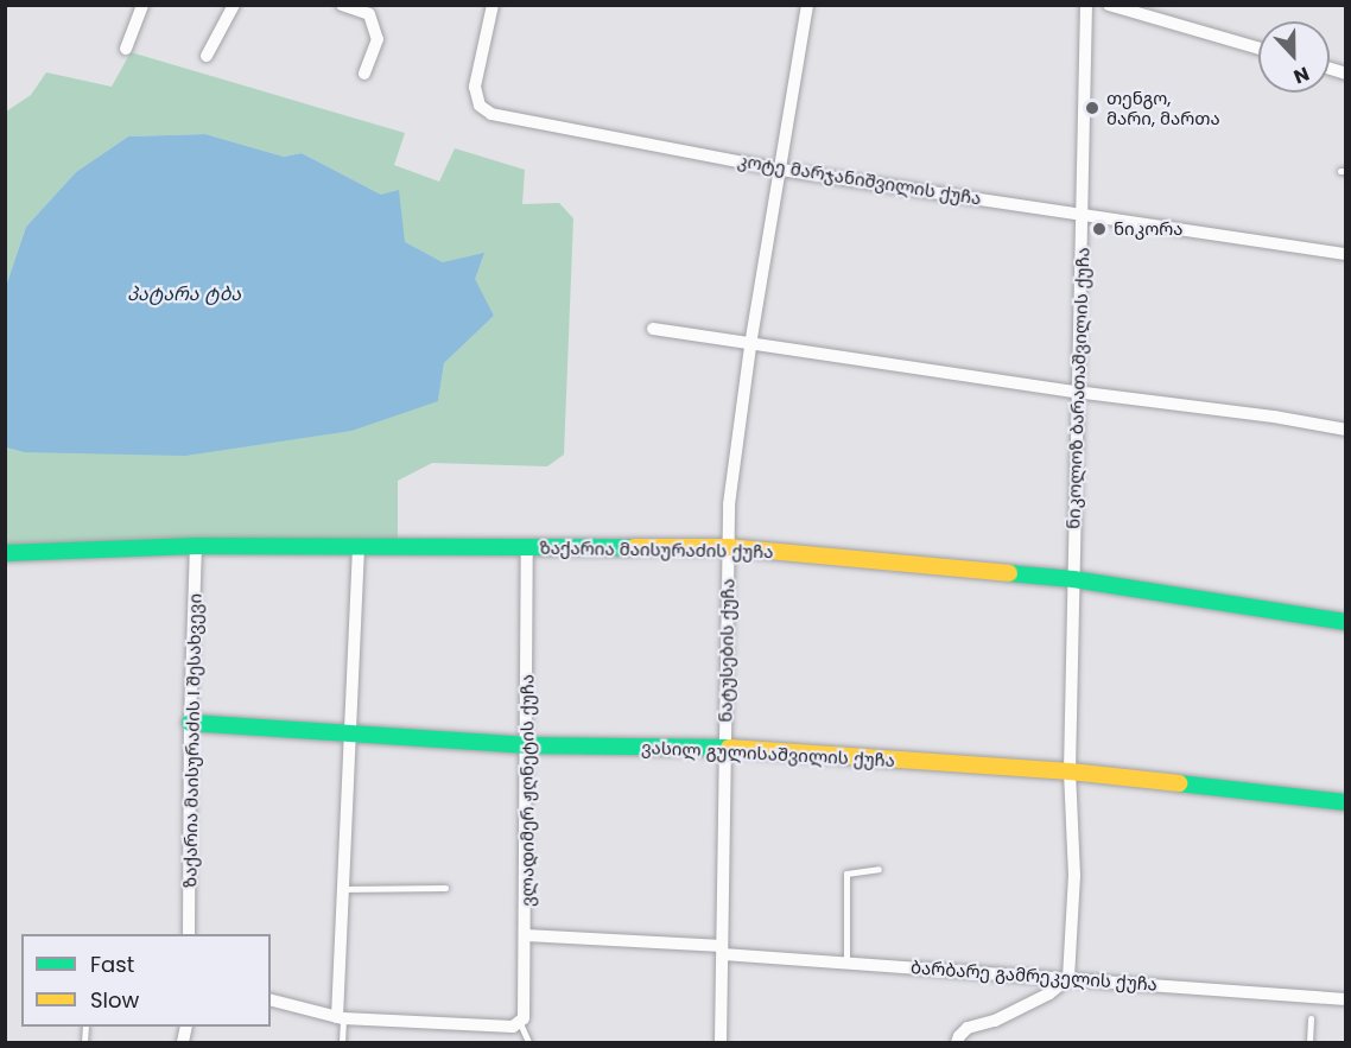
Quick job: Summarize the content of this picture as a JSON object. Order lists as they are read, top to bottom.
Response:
{
  "streets": {
    "street": [
      "კოტე მარჯანიშვილის ქუჩა",
      "ნიკოლოზ ბარათაშვილის ქუჩა",
      "ზაქარია მაისურაძის ქუჩა",
      "ნატუსების ქუჩა",
      "ზაქარია მაისურაძის I შესახვევი",
      "ვასილ გულისაშვილის ქუჩა",
      "ვლადიმერ ჟღნეტის ქუჩა",
      "ბარბარე გამრეკელის ქუჩა"
    ]
  },
  "crossings": [
    ["კოტე მარჯანიშვილის ქუჩა", "ნიკოლოზ ბარათაშვილის ქუჩა"],
    ["კოტე მარჯანიშვილის ქუჩა", "ნატუსების ქუჩა"],
    ["ნიკოლოზ ბარათაშვილის ქუჩა", "ზაქარია მაისურაძის ქუჩა"],
    ["ნიკოლოზ ბარათაშვილის ქუჩა", "ვასილ გულისაშვილის ქუჩა"],
    ["ნიკოლოზ ბარათაშვილის ქუჩა", "ბარბარე გამრეკელის ქუჩა"],
    ["ზაქარია მაისურაძის ქუჩა", "ნატუსების ქუჩა"],
    ["ზაქარია მაისურაძის ქუჩა", "ზაქარია მაისურაძის I შესახვევი"],
    ["ზაქარია მაისურაძის ქუჩა", "ვლადიმერ ჟღნეტის ქუჩა"],
    ["ნატუსების ქუჩა", "ვასილ გულისაშვილის ქუჩა"],
    ["ნატუსების ქუჩა", "ბარბარე გამრეკელის ქუჩა"],
    ["ზაქარია მაისურაძის I შესახვევი", "ვასილ გულისაშვილის ქუჩა"],
    ["ვასილ გულისაშვილის ქუჩა", "ვლადიმერ ჟღნეტის ქუჩა"],
    ["ვლადიმერ ჟღნეტის ქუჩა", "ბარბარე გამრეკელის ქუჩა"]
  ],
  "water": ["პატარა ტბა"],
  "places": ["თენგო, მარი, მართა", "ნიკორა"],
  "legend": ["Fast", "Slow"],
  "north": "bottom"
}
